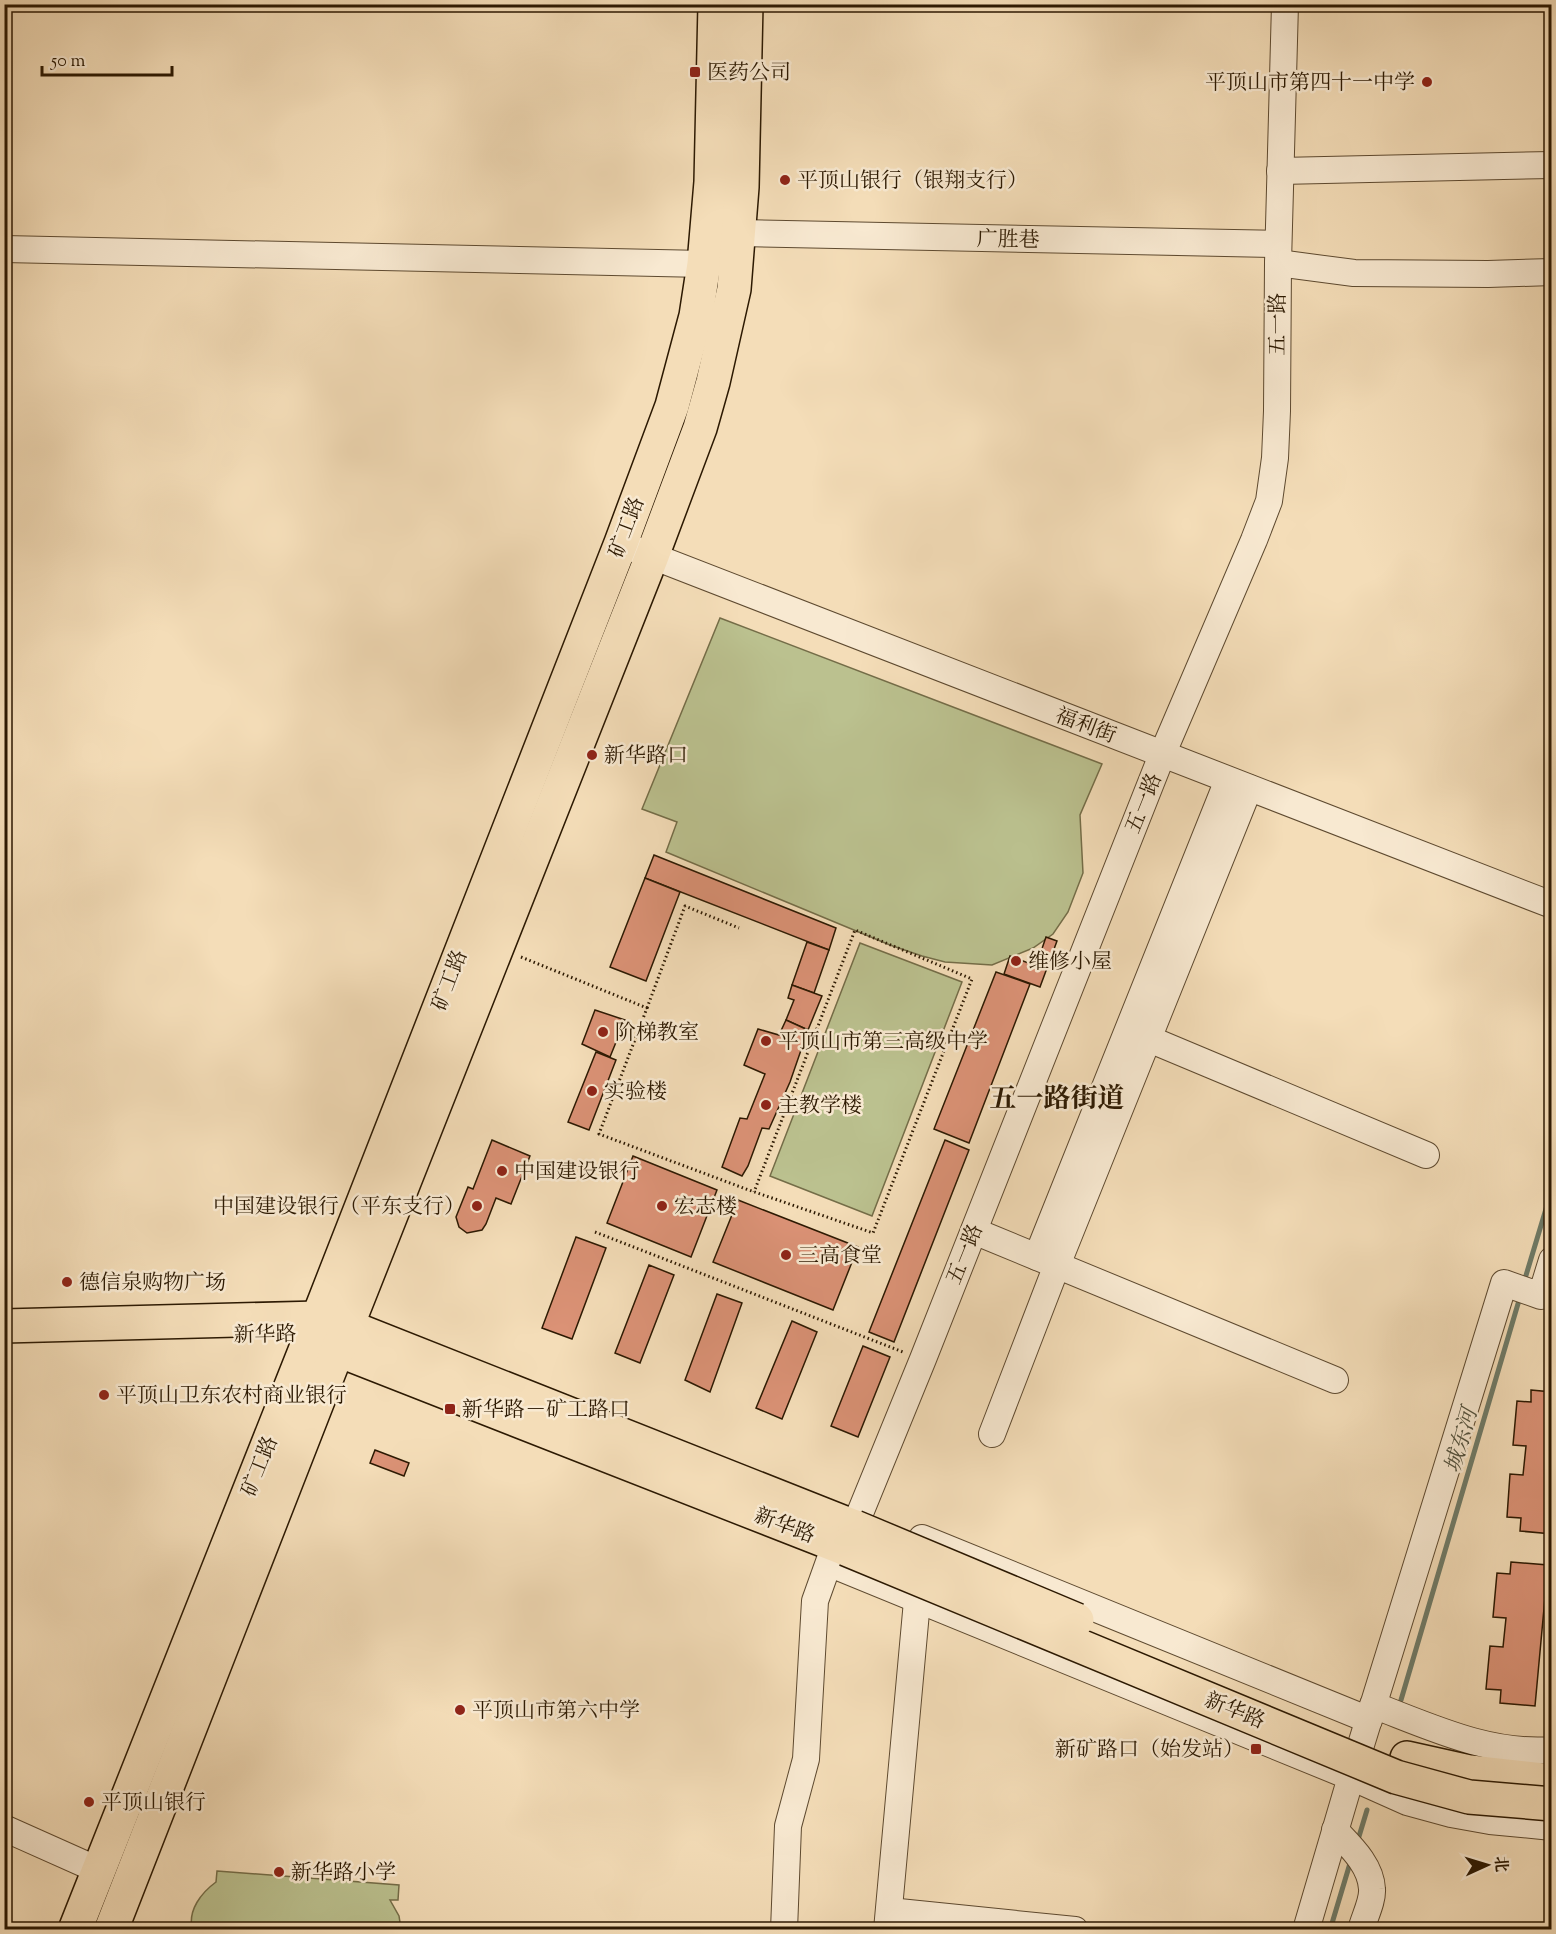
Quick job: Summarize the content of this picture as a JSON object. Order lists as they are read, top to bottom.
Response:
{
  "streets": {
    "main road": ["矿工路", "新华路"],
    "street": ["广胜巷", "五一路", "福利街"]
  },
  "crossings": [
    ["广胜巷", "五一路"],
    ["广胜巷", "矿工路"],
    ["五一路", "福利街"],
    ["五一路", "新华路"],
    ["矿工路", "福利街"],
    ["矿工路", "新华路"]
  ],
  "districts": ["五一路街道"],
  "water": ["城东河"],
  "places": {
    "transit": ["医药公司", "新华路－矿工路口", "新矿路口（始发站）"],
    "other": [
      "平顶山市第四十一中学",
      "平顶山银行（银翔支行）",
      "新华路口",
      "维修小屋",
      "阶梯教室",
      "平顶山市第三高级中学",
      "实验楼",
      "主教学楼",
      "中国建设银行",
      "中国建设银行（平东支行）",
      "宏志楼",
      "三高食堂",
      "德信泉购物广场",
      "平顶山卫东农村商业银行",
      "平顶山市第六中学",
      "平顶山银行",
      "新华路小学"
    ]
  },
  "scale_bar": "50 m",
  "north": "right"
}
